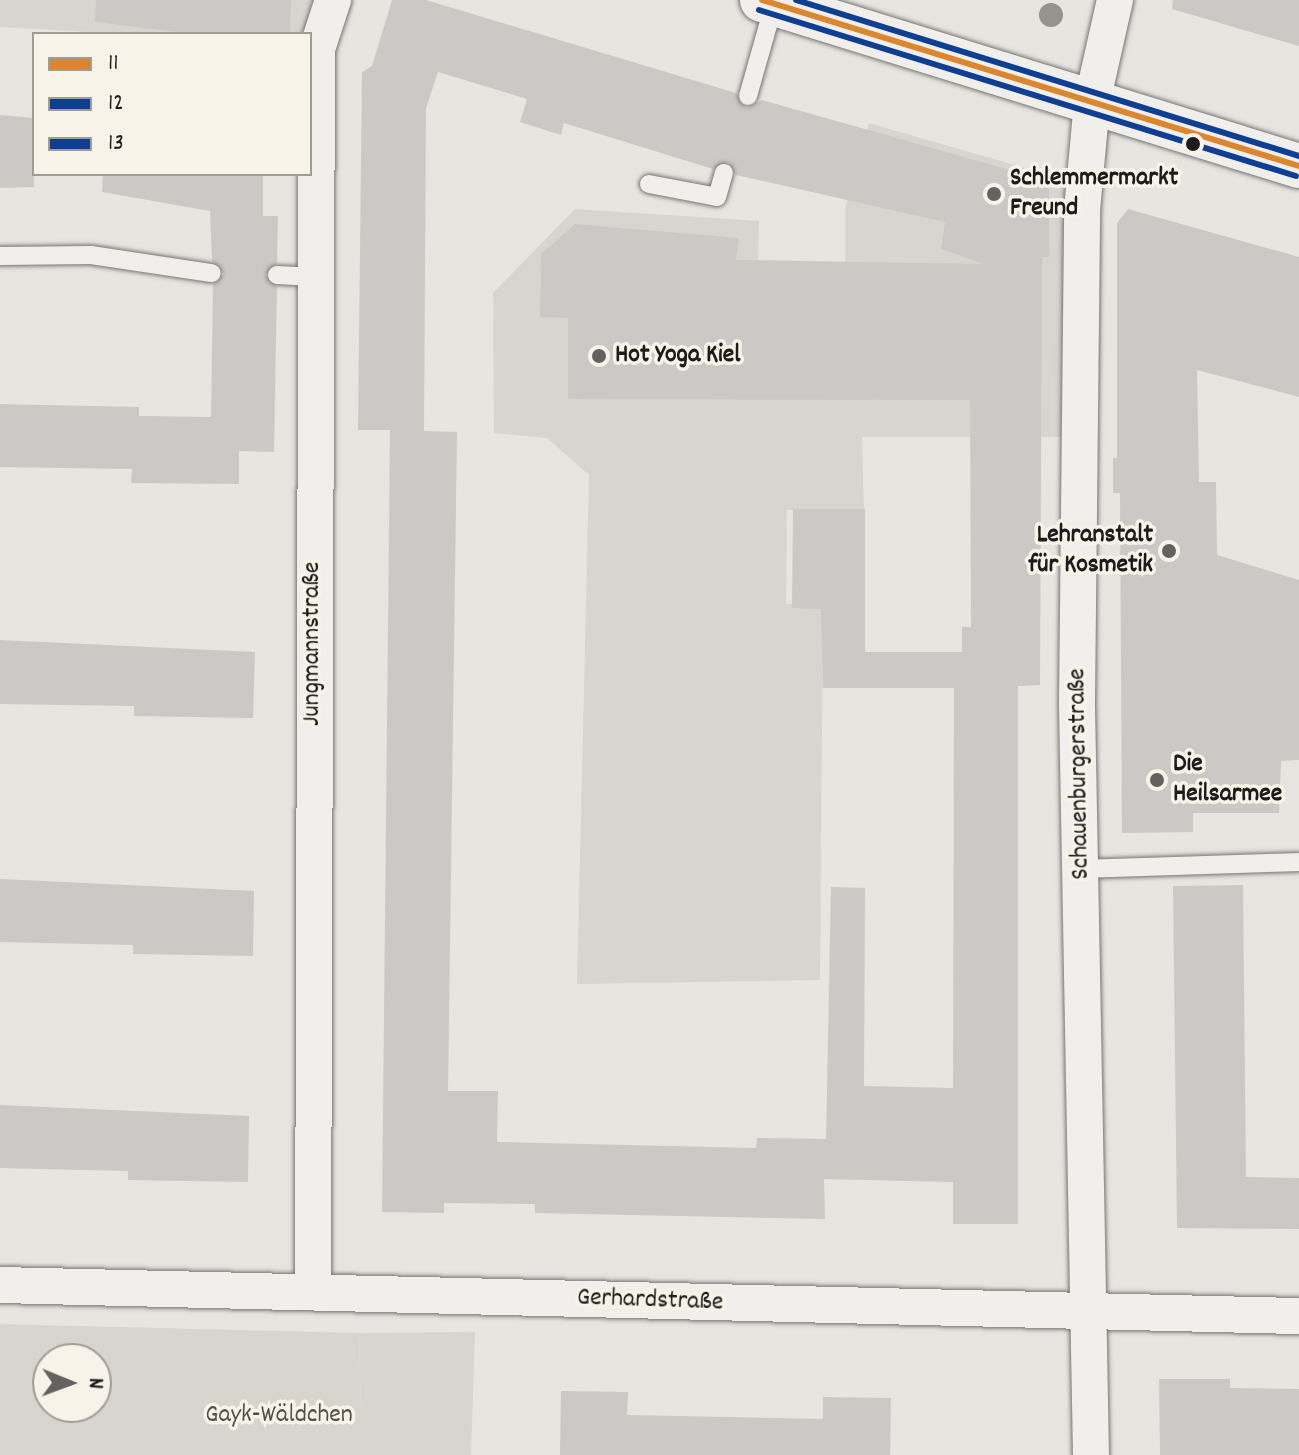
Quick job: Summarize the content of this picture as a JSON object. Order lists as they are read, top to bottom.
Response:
{
  "streets": {
    "street": ["Jungmannstraße", "Schauenburgerstraße", "Gerhardstraße"]
  },
  "crossings": [
    ["Jungmannstraße", "Gerhardstraße"],
    ["Schauenburgerstraße", "Gerhardstraße"]
  ],
  "parks": ["Gayk-Wäldchen"],
  "places": [
    "Schlemmermarkt Freund",
    "Hot Yoga Kiel",
    "Lehranstalt für Kosmetik",
    "Die Heilsarmee"
  ],
  "lines": ["transit line 11", "transit line 13", "transit line 12"],
  "legend": ["11", "12", "13"],
  "north": "right"
}
